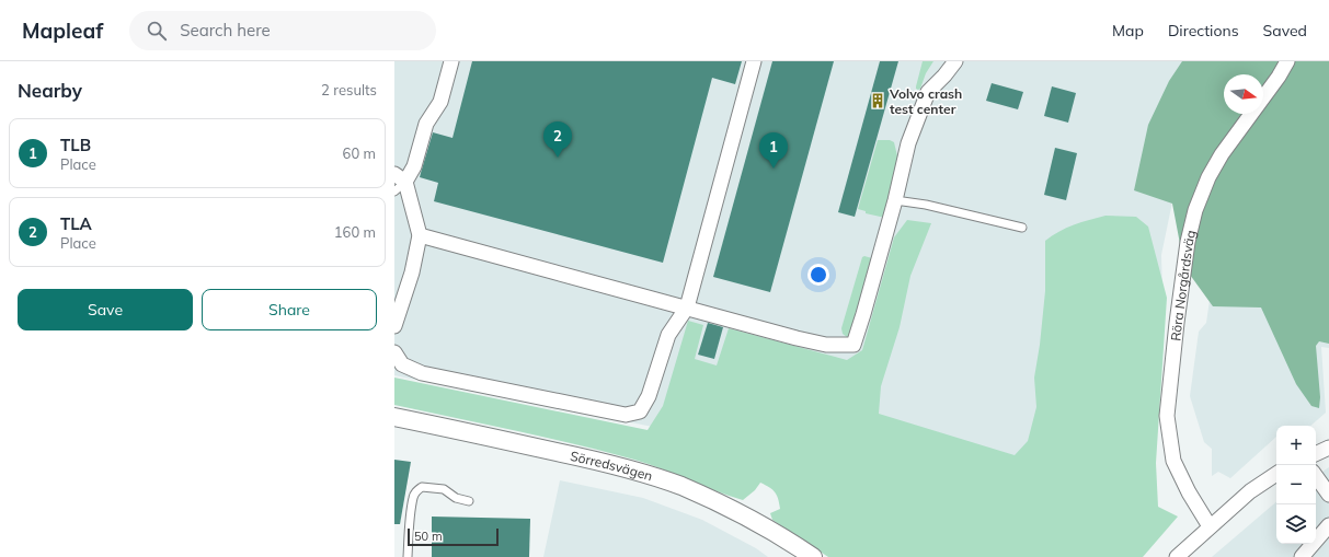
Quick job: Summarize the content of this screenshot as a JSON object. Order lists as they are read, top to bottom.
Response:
{
  "streets": {
    "street": ["Röra Norgårdsväg", "Sörredsvägen"]
  },
  "places": {
    "building": ["Volvo crash test center"]
  },
  "scale_bar": "50 m",
  "north": "right",
  "page": {
    "header": "Mapleaf",
    "search": "Search here",
    "nav": ["Map", "Directions", "Saved"],
    "heading": ["Nearby", "2 results"],
    "list": [
      {
        "mark": "1",
        "name": "TLB",
        "note": "Place",
        "value": "60 m"
      },
      {
        "mark": "2",
        "name": "TLA",
        "note": "Place",
        "value": "160 m"
      }
    ],
    "pins": ["2", "1"],
    "buttons": ["Save", "Share"],
    "map_buttons": ["+", "−"],
    "scale": "50 m"
  }
}
